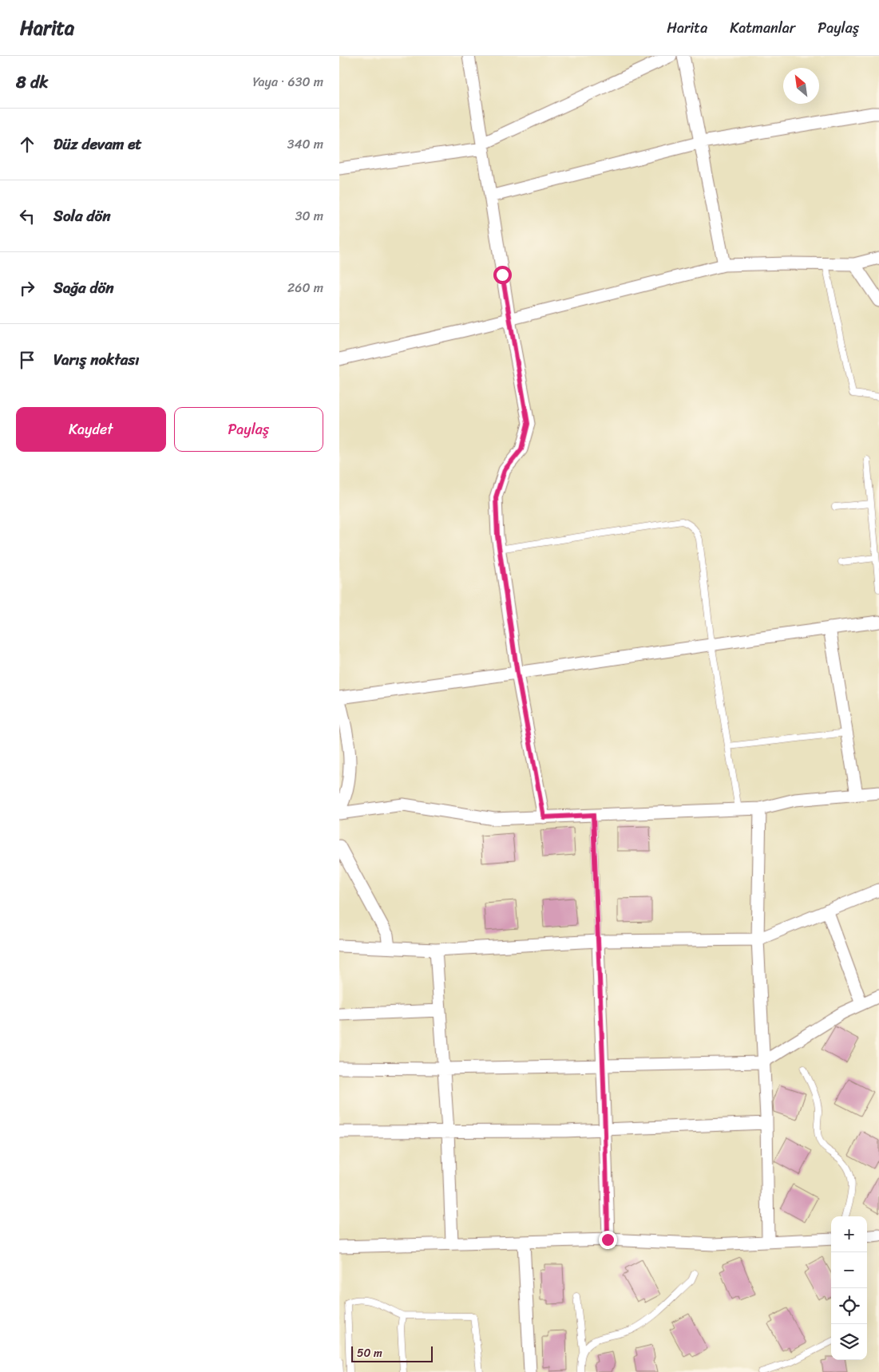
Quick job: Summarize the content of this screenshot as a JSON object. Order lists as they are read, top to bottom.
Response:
{
  "scale_bar": "50 m",
  "north": "top left",
  "page": {
    "header": "Harita",
    "nav": ["Harita", "Katmanlar", "Paylaş"],
    "heading": ["8 dk", "Yaya · 630 m"],
    "list": [
      ["Düz devam et", "340 m"],
      ["Sola dön", "30 m"],
      ["Sağa dön", "260 m"],
      "Varış noktası"
    ],
    "buttons": ["Kaydet", "Paylaş"],
    "map_buttons": ["+", "−"],
    "scale": "50 m"
  }
}
